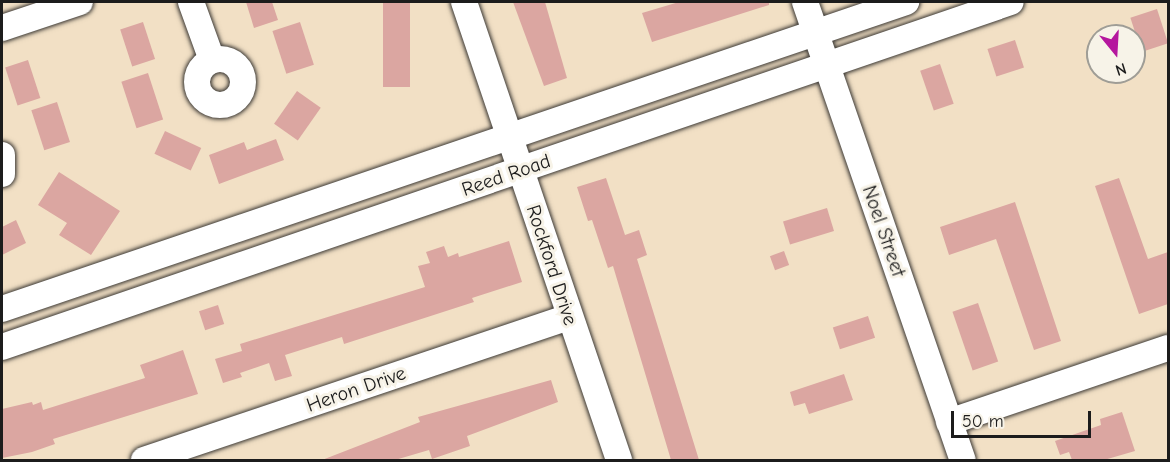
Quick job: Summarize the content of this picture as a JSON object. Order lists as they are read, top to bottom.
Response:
{
  "streets": {
    "street": [
      "Reed Road",
      "Noel Street",
      "Rockford Drive",
      "Heron Drive"
    ]
  },
  "crossings": [
    ["Reed Road", "Noel Street"],
    ["Reed Road", "Rockford Drive"],
    ["Rockford Drive", "Heron Drive"]
  ],
  "scale_bar": "50 m",
  "north": "bottom"
}
